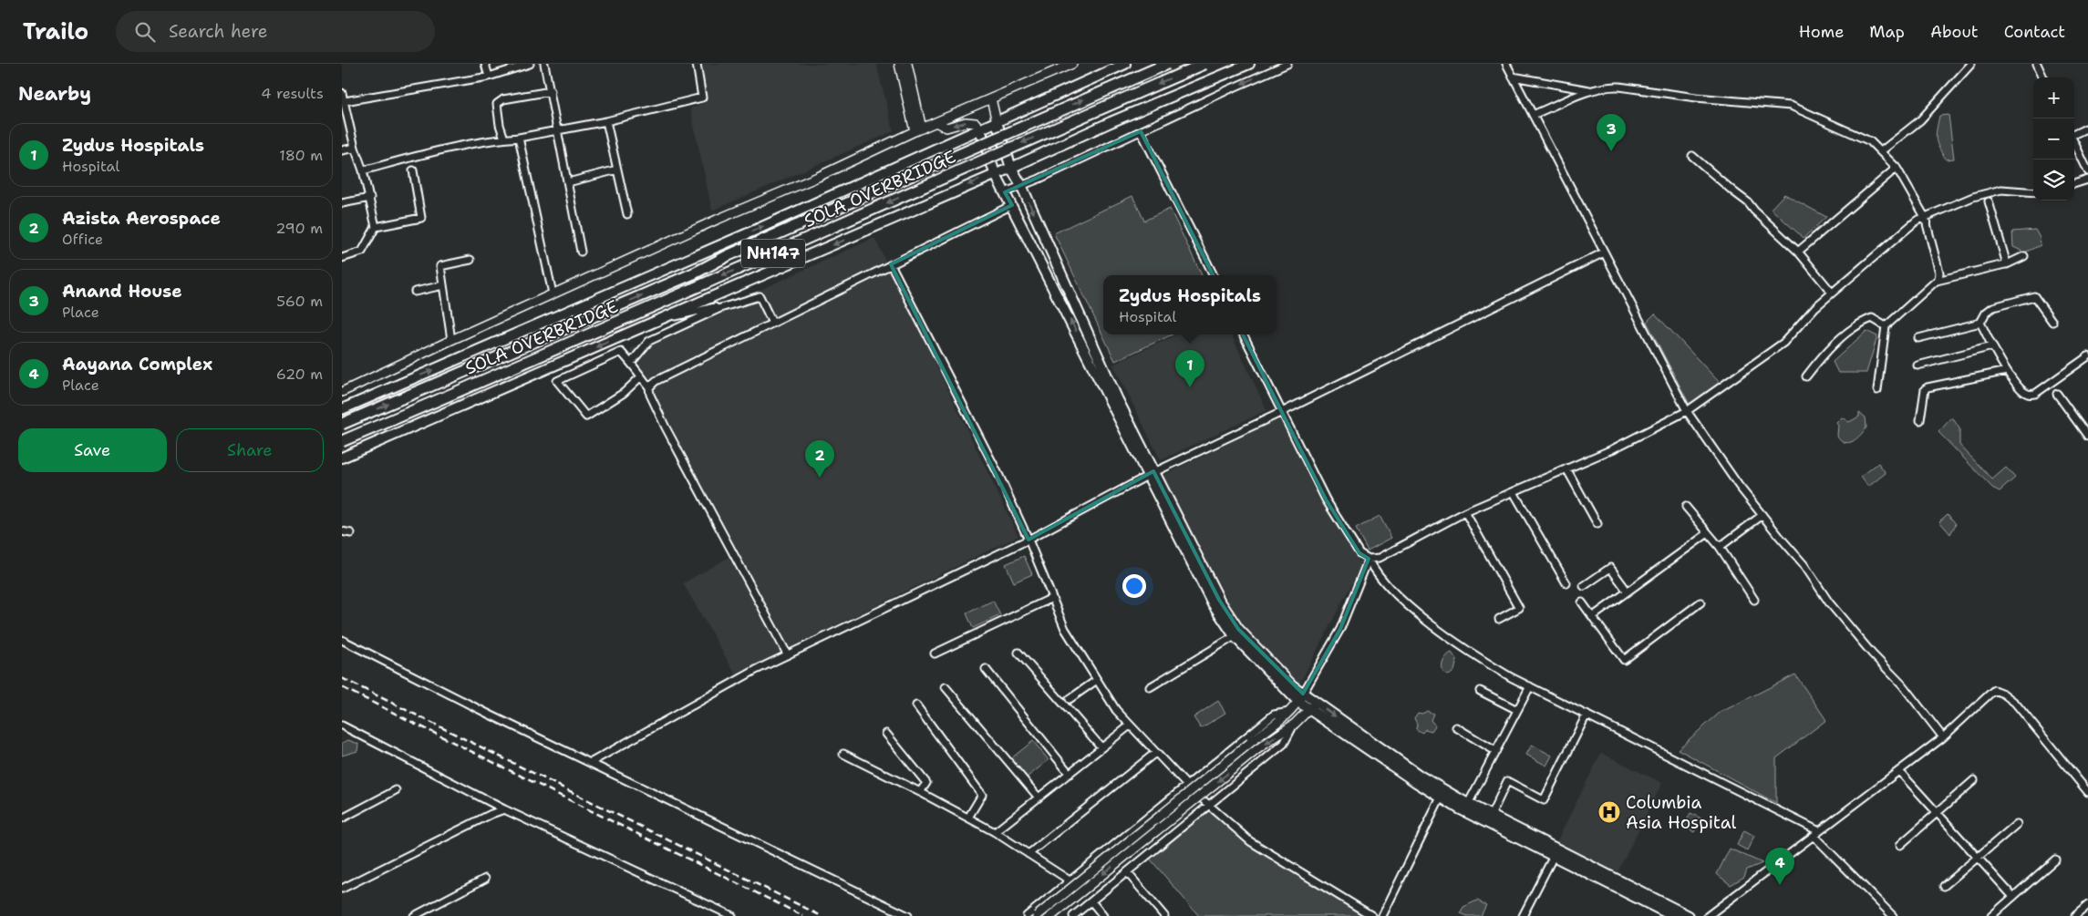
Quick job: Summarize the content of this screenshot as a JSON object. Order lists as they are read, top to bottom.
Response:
{
  "streets": {
    "highway": ["SOLA OVERBRIDGE", "NH147"]
  },
  "places": {
    "hospital": ["Columbia Asia Hospital"]
  },
  "page": {
    "header": "Trailo",
    "search": "Search here",
    "nav": [
      "Home",
      "Map",
      "About",
      "Contact"
    ],
    "heading": ["Nearby", "4 results"],
    "map_buttons": ["+", "−"],
    "pins": [
      "3",
      "1",
      "2",
      "4"
    ],
    "list": [
      {
        "mark": "1",
        "name": "Zydus Hospitals",
        "note": "Hospital",
        "value": "180 m"
      },
      {
        "mark": "2",
        "name": "Azista Aerospace",
        "note": "Office",
        "value": "290 m"
      },
      {
        "mark": "3",
        "name": "Anand House",
        "note": "Place",
        "value": "560 m"
      },
      {
        "mark": "4",
        "name": "Aayana Complex",
        "note": "Place",
        "value": "620 m"
      }
    ],
    "popup": ["Zydus Hospitals", "Hospital"],
    "buttons": ["Save", "Share"]
  }
}
